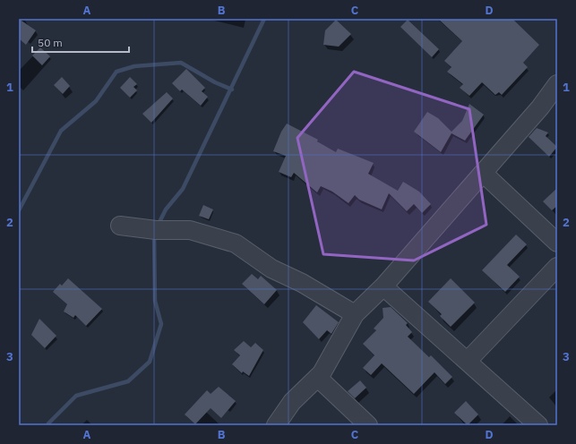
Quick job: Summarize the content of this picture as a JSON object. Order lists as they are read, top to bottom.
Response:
{
  "scale_bar": "50 m",
  "grid": {
    "columns": [
      "A",
      "B",
      "C",
      "D"
    ],
    "rows": ["1", "2", "3"]
  }
}
